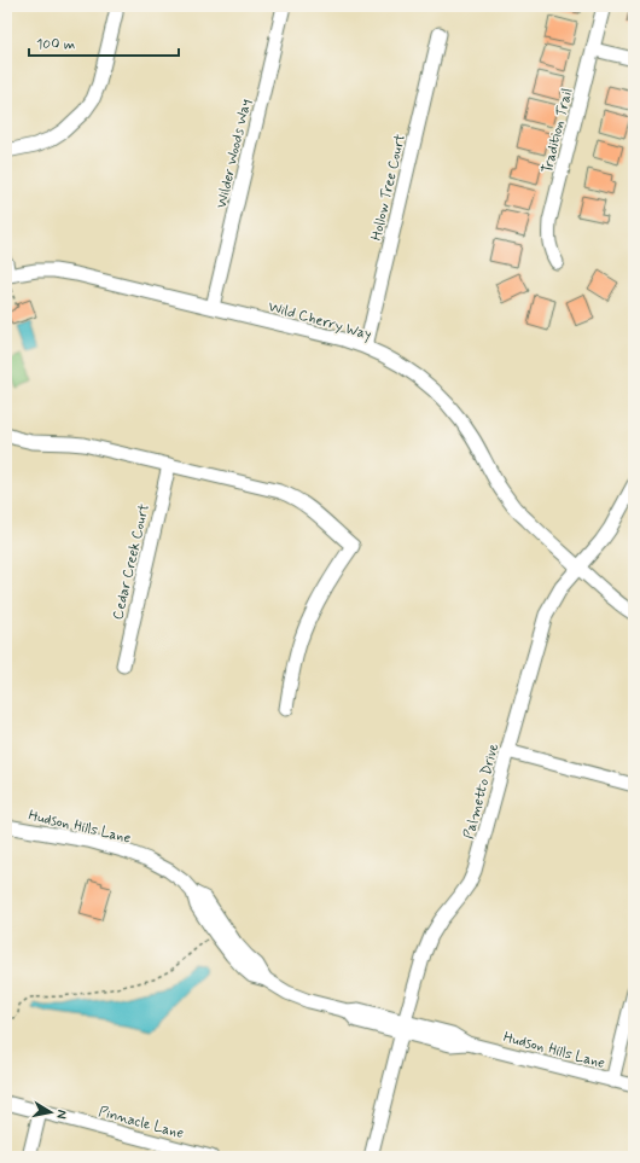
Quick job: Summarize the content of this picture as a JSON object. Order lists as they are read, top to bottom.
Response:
{
  "streets": {
    "street": [
      "Tradition Trail",
      "Wilder Woods Way",
      "Hollow Tree Court",
      "Wild Cherry Way",
      "Cedar Creek Court",
      "Palmetto Drive",
      "Hudson Hills Lane",
      "Pinnacle Lane"
    ]
  },
  "crossings": [
    ["Wilder Woods Way", "Wild Cherry Way"],
    ["Hollow Tree Court", "Wild Cherry Way"],
    ["Wild Cherry Way", "Palmetto Drive"],
    ["Palmetto Drive", "Hudson Hills Lane"]
  ],
  "scale_bar": "100 m",
  "north": "right"
}
